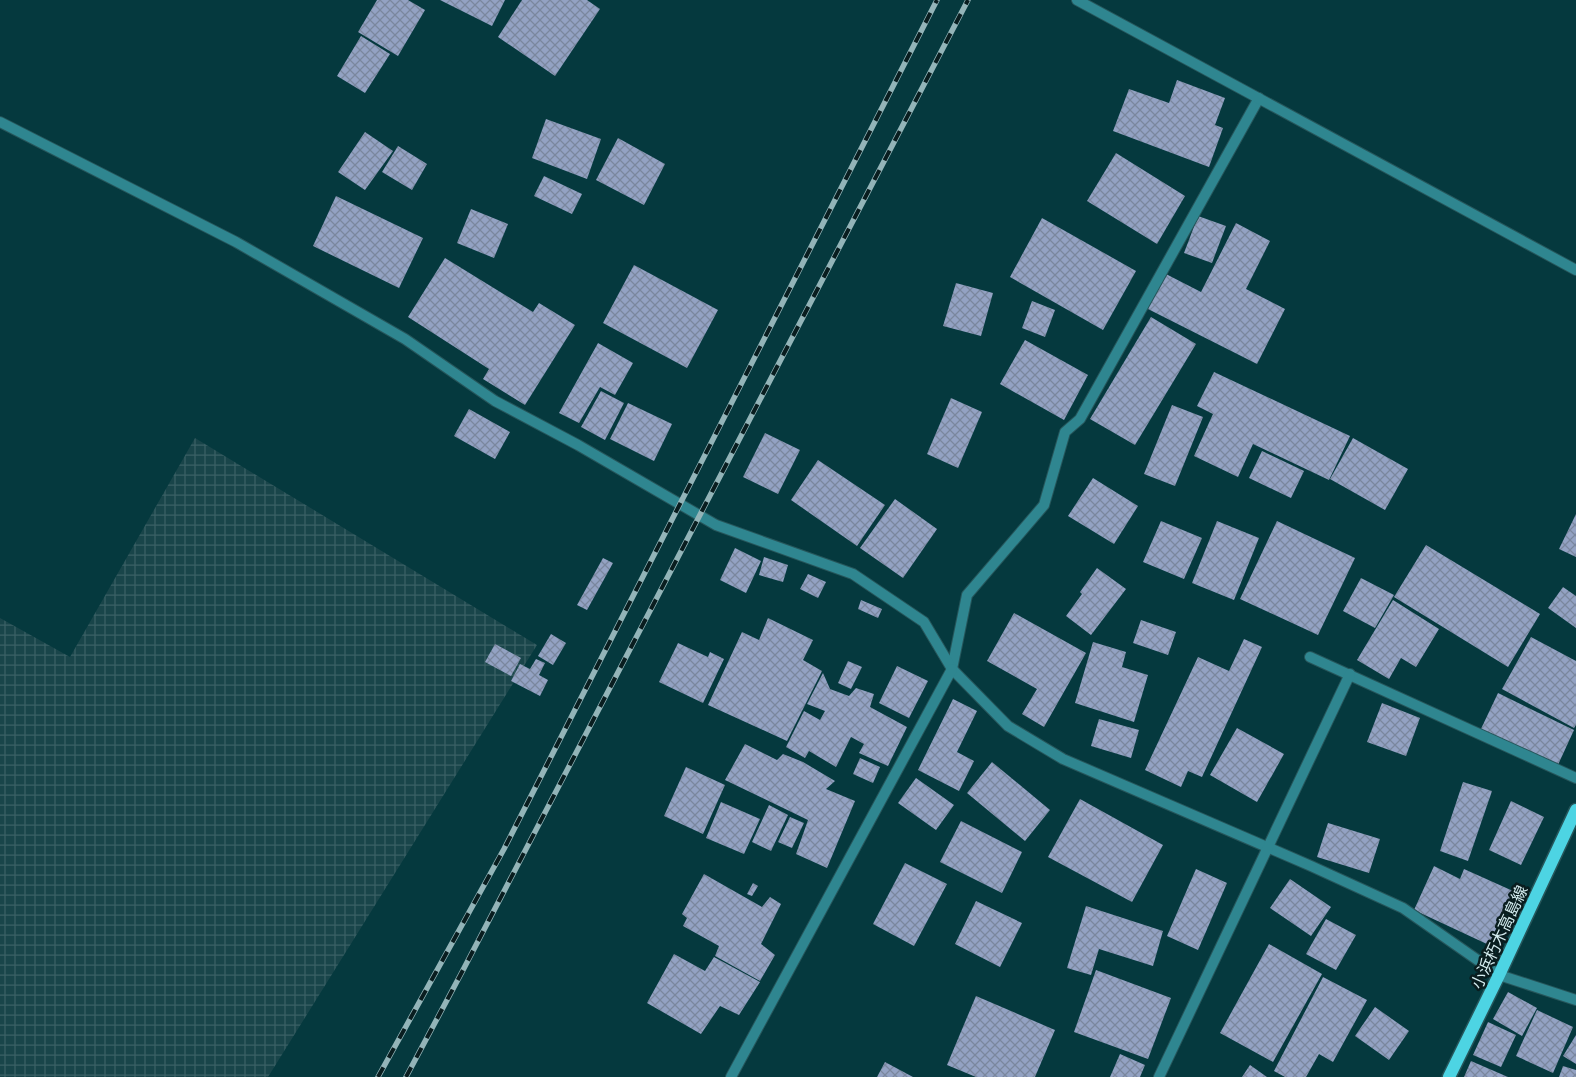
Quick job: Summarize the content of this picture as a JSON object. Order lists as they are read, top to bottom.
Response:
{
  "streets": {
    "main road": ["小浜朽木高島線"]
  }
}
